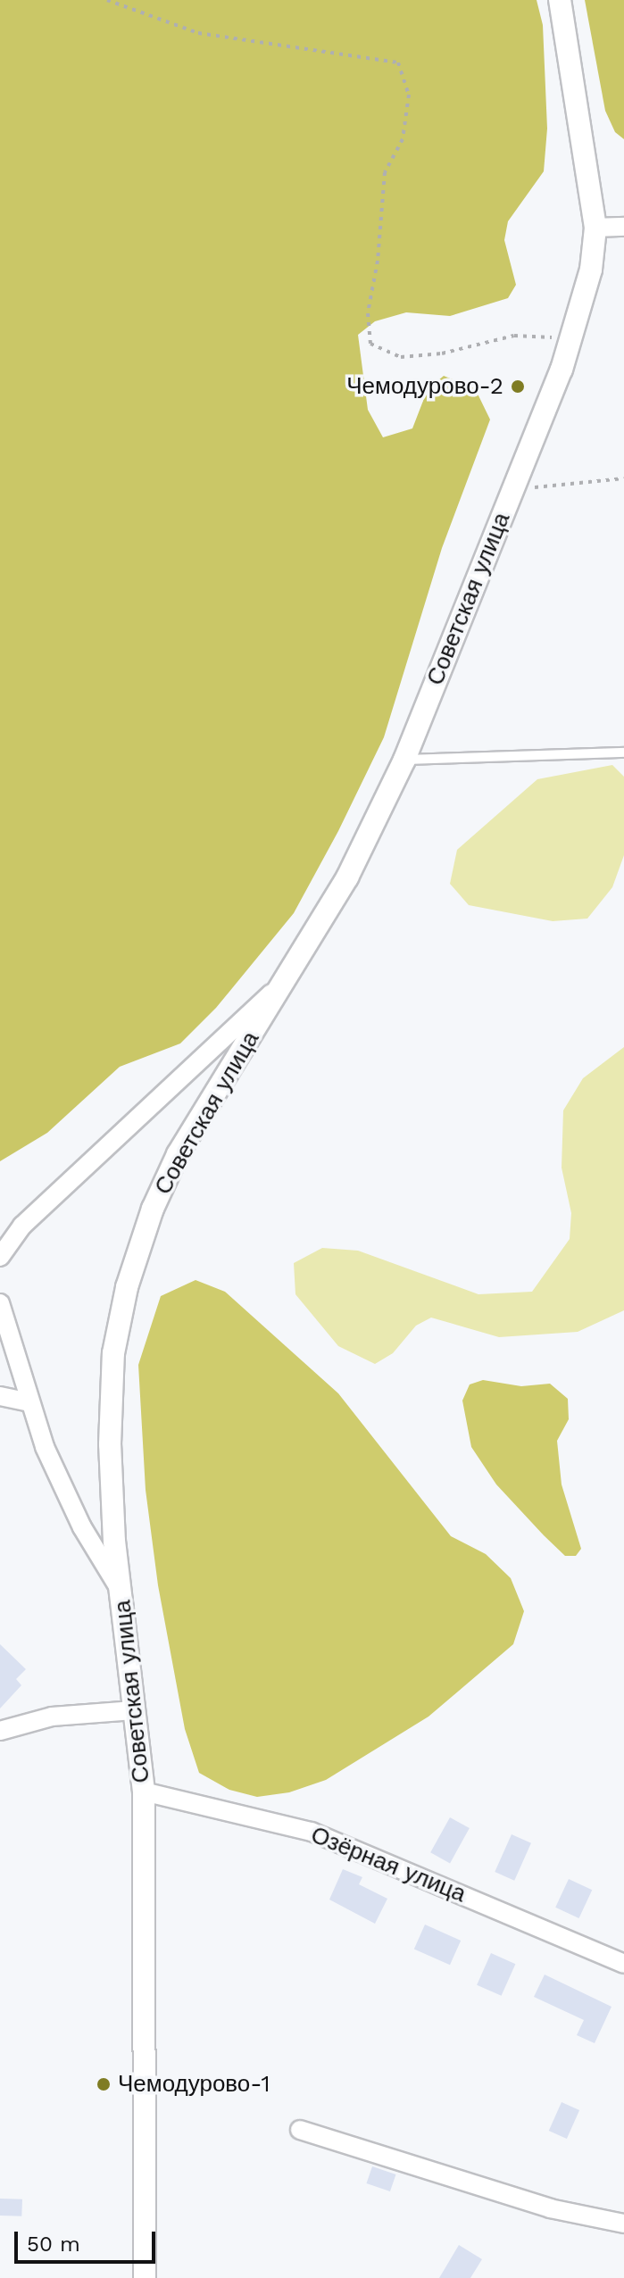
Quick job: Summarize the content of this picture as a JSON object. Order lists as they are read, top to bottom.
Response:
{
  "streets": {
    "street": ["Советская улица", "Озёрная улица"]
  },
  "crossings": [
    ["Советская улица", "Озёрная улица"]
  ],
  "places": ["Чемодурово-2", "Чемодурово-1"],
  "scale_bar": "50 m"
}
